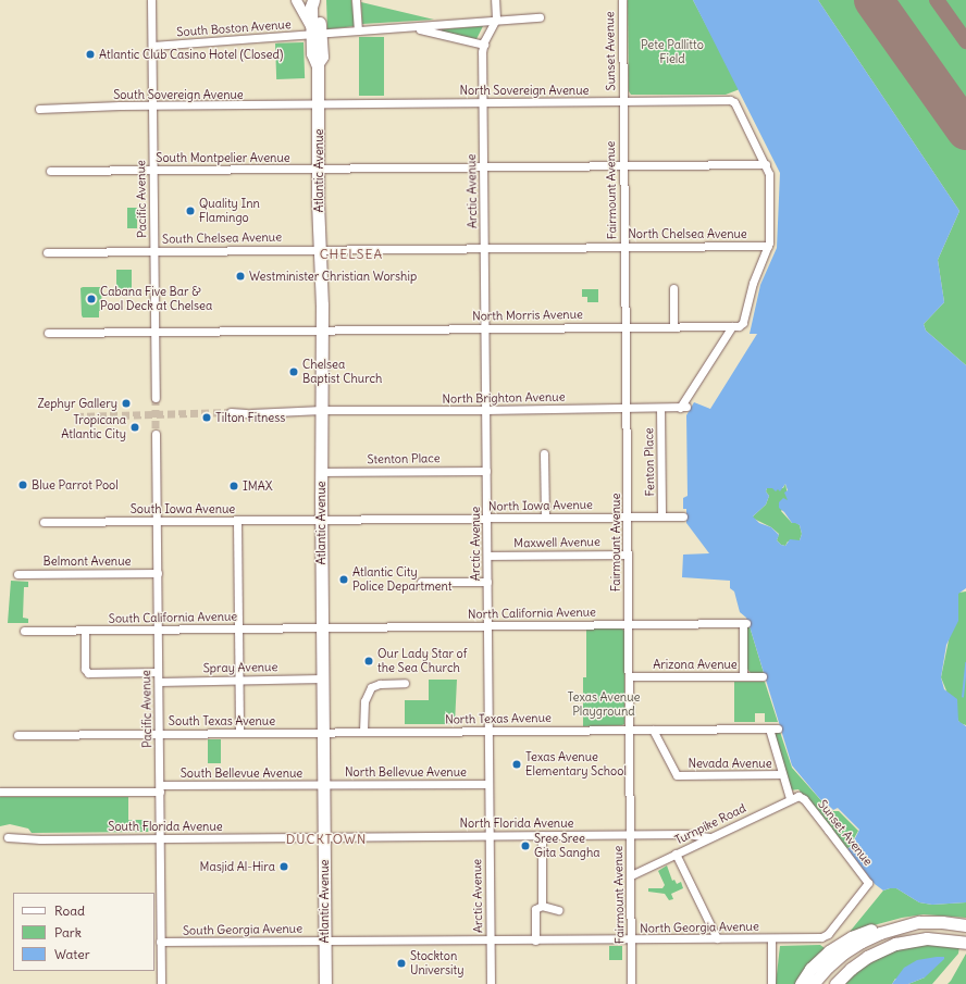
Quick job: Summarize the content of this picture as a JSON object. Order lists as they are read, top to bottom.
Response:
{
  "streets": {
    "highway": ["Atlantic Avenue"],
    "street": [
      "South Boston Avenue",
      "Sunset Avenue",
      "North Sovereign Avenue",
      "South Sovereign Avenue",
      "South Montpelier Avenue",
      "Fairmount Avenue",
      "Arctic Avenue",
      "Pacific Avenue",
      "North Chelsea Avenue",
      "South Chelsea Avenue",
      "North Morris Avenue",
      "North Brighton Avenue",
      "Stenton Place",
      "Fenton Place",
      "North Iowa Avenue",
      "South Iowa Avenue",
      "Maxwell Avenue",
      "Belmont Avenue",
      "North California Avenue",
      "South California Avenue",
      "Arizona Avenue",
      "Spray Avenue",
      "North Texas Avenue",
      "South Texas Avenue",
      "Nevada Avenue",
      "North Bellevue Avenue",
      "South Bellevue Avenue",
      "North Florida Avenue",
      "Turnpike Road",
      "South Florida Avenue",
      "North Georgia Avenue",
      "South Georgia Avenue"
    ]
  },
  "crossings": [
    ["South Boston Avenue", "Atlantic Avenue"],
    ["South Boston Avenue", "Pacific Avenue"],
    ["Sunset Avenue", "North Sovereign Avenue"],
    ["Sunset Avenue", "Fairmount Avenue"],
    ["Sunset Avenue", "Turnpike Road"],
    ["Sunset Avenue", "North Georgia Avenue"],
    ["North Sovereign Avenue", "South Sovereign Avenue"],
    ["North Sovereign Avenue", "South Montpelier Avenue"],
    ["North Sovereign Avenue", "Atlantic Avenue"],
    ["North Sovereign Avenue", "Fairmount Avenue"],
    ["North Sovereign Avenue", "Arctic Avenue"],
    ["South Sovereign Avenue", "Atlantic Avenue"],
    ["South Sovereign Avenue", "Pacific Avenue"],
    ["South Montpelier Avenue", "Atlantic Avenue"],
    ["South Montpelier Avenue", "Fairmount Avenue"],
    ["South Montpelier Avenue", "Arctic Avenue"],
    ["South Montpelier Avenue", "Pacific Avenue"],
    ["Atlantic Avenue", "North Chelsea Avenue"],
    ["Atlantic Avenue", "South Chelsea Avenue"],
    ["Atlantic Avenue", "North Morris Avenue"],
    ["Atlantic Avenue", "North Brighton Avenue"],
    ["Atlantic Avenue", "Stenton Place"],
    ["Atlantic Avenue", "North Iowa Avenue"],
    ["Atlantic Avenue", "South Iowa Avenue"],
    ["Atlantic Avenue", "North California Avenue"],
    ["Atlantic Avenue", "South California Avenue"],
    ["Atlantic Avenue", "Spray Avenue"],
    ["Atlantic Avenue", "North Texas Avenue"],
    ["Atlantic Avenue", "South Texas Avenue"],
    ["Atlantic Avenue", "North Bellevue Avenue"],
    ["Atlantic Avenue", "South Bellevue Avenue"],
    ["Atlantic Avenue", "North Florida Avenue"],
    ["Atlantic Avenue", "South Florida Avenue"],
    ["Atlantic Avenue", "North Georgia Avenue"],
    ["Atlantic Avenue", "South Georgia Avenue"],
    ["Fairmount Avenue", "North Chelsea Avenue"],
    ["Fairmount Avenue", "North Morris Avenue"],
    ["Fairmount Avenue", "North Brighton Avenue"],
    ["Fairmount Avenue", "North Iowa Avenue"],
    ["Fairmount Avenue", "Maxwell Avenue"],
    ["Fairmount Avenue", "North California Avenue"],
    ["Fairmount Avenue", "Arizona Avenue"],
    ["Fairmount Avenue", "North Texas Avenue"],
    ["Fairmount Avenue", "North Florida Avenue"],
    ["Fairmount Avenue", "Turnpike Road"],
    ["Fairmount Avenue", "North Georgia Avenue"],
    ["Arctic Avenue", "North Chelsea Avenue"],
    ["Arctic Avenue", "North Morris Avenue"],
    ["Arctic Avenue", "North Brighton Avenue"],
    ["Arctic Avenue", "Stenton Place"],
    ["Arctic Avenue", "North Iowa Avenue"],
    ["Arctic Avenue", "Maxwell Avenue"],
    ["Arctic Avenue", "North California Avenue"],
    ["Arctic Avenue", "North Texas Avenue"],
    ["Arctic Avenue", "North Bellevue Avenue"],
    ["Arctic Avenue", "North Florida Avenue"],
    ["Arctic Avenue", "North Georgia Avenue"],
    ["Pacific Avenue", "South Chelsea Avenue"],
    ["Pacific Avenue", "North Morris Avenue"],
    ["Pacific Avenue", "South Iowa Avenue"],
    ["Pacific Avenue", "Belmont Avenue"],
    ["Pacific Avenue", "South California Avenue"],
    ["Pacific Avenue", "Spray Avenue"],
    ["Pacific Avenue", "South Texas Avenue"],
    ["Pacific Avenue", "South Bellevue Avenue"],
    ["Pacific Avenue", "South Florida Avenue"],
    ["Pacific Avenue", "South Georgia Avenue"],
    ["North Chelsea Avenue", "South Chelsea Avenue"],
    ["North Morris Avenue", "North Brighton Avenue"],
    ["North Brighton Avenue", "Fenton Place"],
    ["Fenton Place", "North Iowa Avenue"],
    ["North Iowa Avenue", "South Iowa Avenue"],
    ["North California Avenue", "South California Avenue"],
    ["North California Avenue", "Arizona Avenue"],
    ["North Texas Avenue", "South Texas Avenue"],
    ["North Texas Avenue", "Nevada Avenue"],
    ["North Bellevue Avenue", "South Bellevue Avenue"],
    ["North Florida Avenue", "Turnpike Road"],
    ["North Florida Avenue", "South Florida Avenue"],
    ["North Georgia Avenue", "South Georgia Avenue"]
  ],
  "districts": ["CHELSEA", "DUCKTOWN"],
  "parks": ["Pete Pallitto Field", "Texas Avenue Playground"],
  "places": [
    "Atlantic Club Casino Hotel (Closed)",
    "Quality Inn Flamingo",
    "Westminister Christian Worship",
    "Cabana Five Bar & Pool Deck at Chelsea",
    "Chelsea Baptist Church",
    "Zephyr Gallery",
    "Tilton Fitness",
    "Tropicana Atlantic City",
    "Blue Parrot Pool",
    "IMAX",
    "Atlantic City Police Department",
    "Our Lady Star of the Sea Church",
    "Texas Avenue Elementary School",
    "Sree Sree Gita Sangha",
    "Masjid Al-Hira",
    "Stockton University"
  ],
  "legend": ["Road", "Park", "Water"]
}
